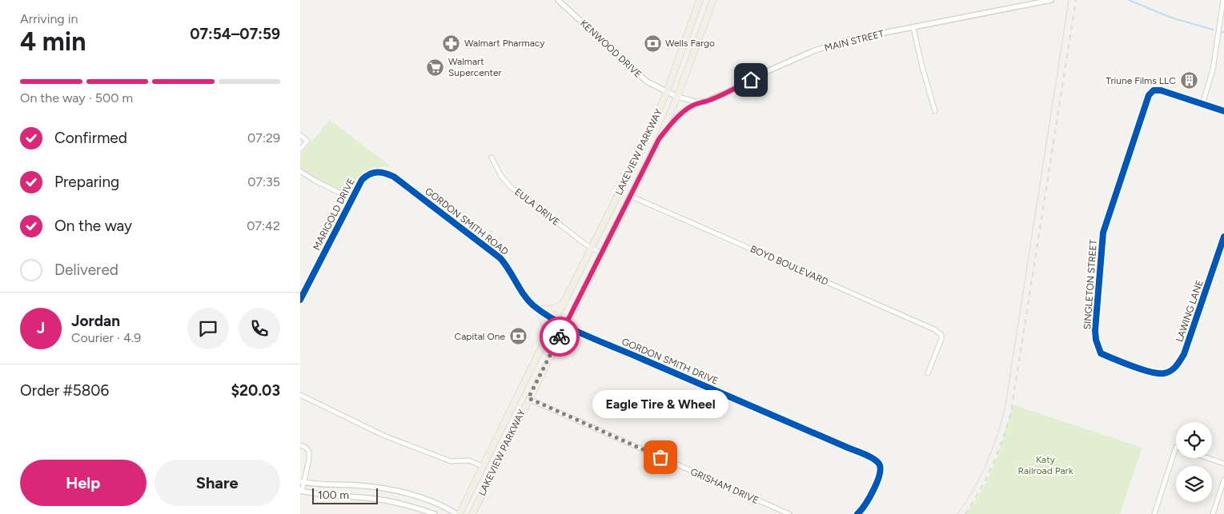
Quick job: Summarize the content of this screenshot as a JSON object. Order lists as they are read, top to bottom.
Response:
{
  "streets": {
    "main road": ["LAKEVIEW PARKWAY"],
    "street": [
      "MAIN STREET",
      "KENWOOD DRIVE",
      "EULA DRIVE",
      "MARIGOLD DRIVE",
      "GORDON SMITH ROAD",
      "BOYD BOULEVARD",
      "SINGLETON STREET",
      "LAWING LANE",
      "GORDON SMITH DRIVE",
      "GRISHAM DRIVE"
    ]
  },
  "crossings": [
    ["KENWOOD DRIVE", "LAKEVIEW PARKWAY"],
    ["LAKEVIEW PARKWAY", "EULA DRIVE"],
    ["LAKEVIEW PARKWAY", "GORDON SMITH ROAD"],
    ["LAKEVIEW PARKWAY", "BOYD BOULEVARD"],
    ["LAKEVIEW PARKWAY", "GORDON SMITH DRIVE"],
    ["LAKEVIEW PARKWAY", "GRISHAM DRIVE"],
    ["MARIGOLD DRIVE", "GORDON SMITH ROAD"],
    ["GORDON SMITH ROAD", "GORDON SMITH DRIVE"],
    ["SINGLETON STREET", "LAWING LANE"]
  ],
  "parks": ["Katy Railroad Park"],
  "places": {
    "pharmacy": ["Walmart Pharmacy"],
    "bank": ["Wells Fargo", "Capital One"],
    "supermarket": ["Walmart Supercenter"],
    "building": ["Triune Films LLC"],
    "other": ["Eagle Tire & Wheel"]
  },
  "scale_bar": "100 m",
  "page": {
    "heading": ["4 min", "Arriving in", "07:54–07:59"],
    "panel": [
      "Jordan",
      "Courier · 4.9",
      "Order #5806",
      "$20.03"
    ],
    "bar": "On the way · 500 m",
    "list": [
      ["Confirmed", "07:29"],
      ["Preparing", "07:35"],
      ["On the way", "07:42"],
      "Delivered"
    ],
    "round": "J",
    "bubble": "Eagle Tire & Wheel",
    "buttons": ["Help", "Share"],
    "scale": "100 m"
  }
}
